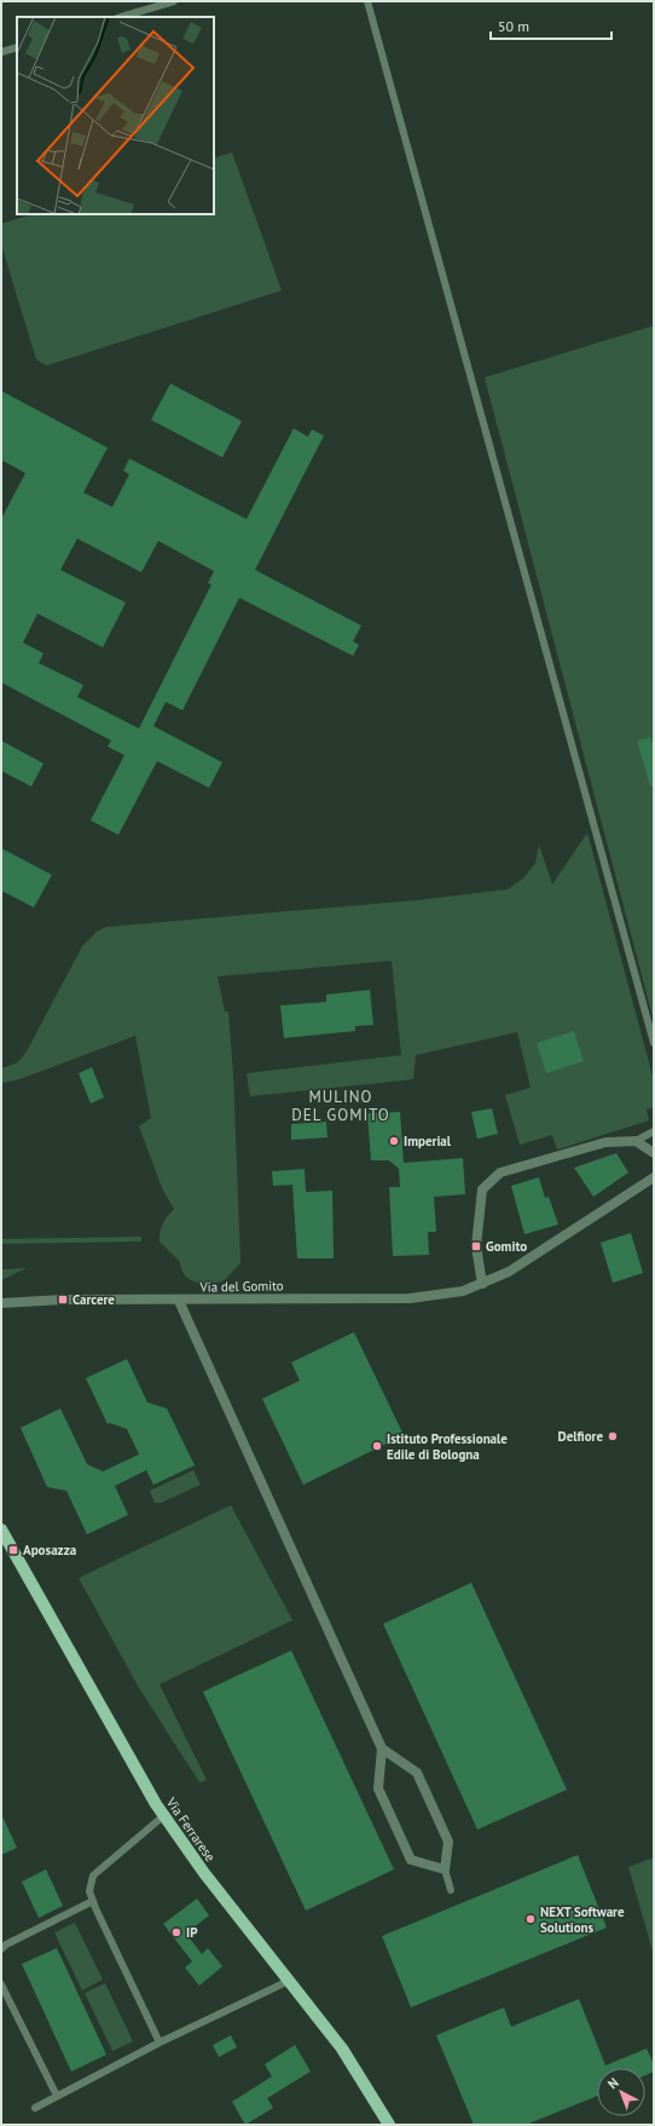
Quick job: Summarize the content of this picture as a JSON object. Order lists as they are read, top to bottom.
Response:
{
  "streets": {
    "main road": ["Via Ferrarese"],
    "street": ["Via del Gomito"]
  },
  "districts": ["MULINO DEL GOMITO"],
  "places": {
    "other": [
      "Imperial",
      "Delfiore",
      "Istituto Professionale Edile di Bologna",
      "NEXT Software Solutions",
      "IP"
    ],
    "transit": ["Gomito", "Carcere", "Aposazza"]
  },
  "scale_bar": "50 m",
  "north": "top left"
}
